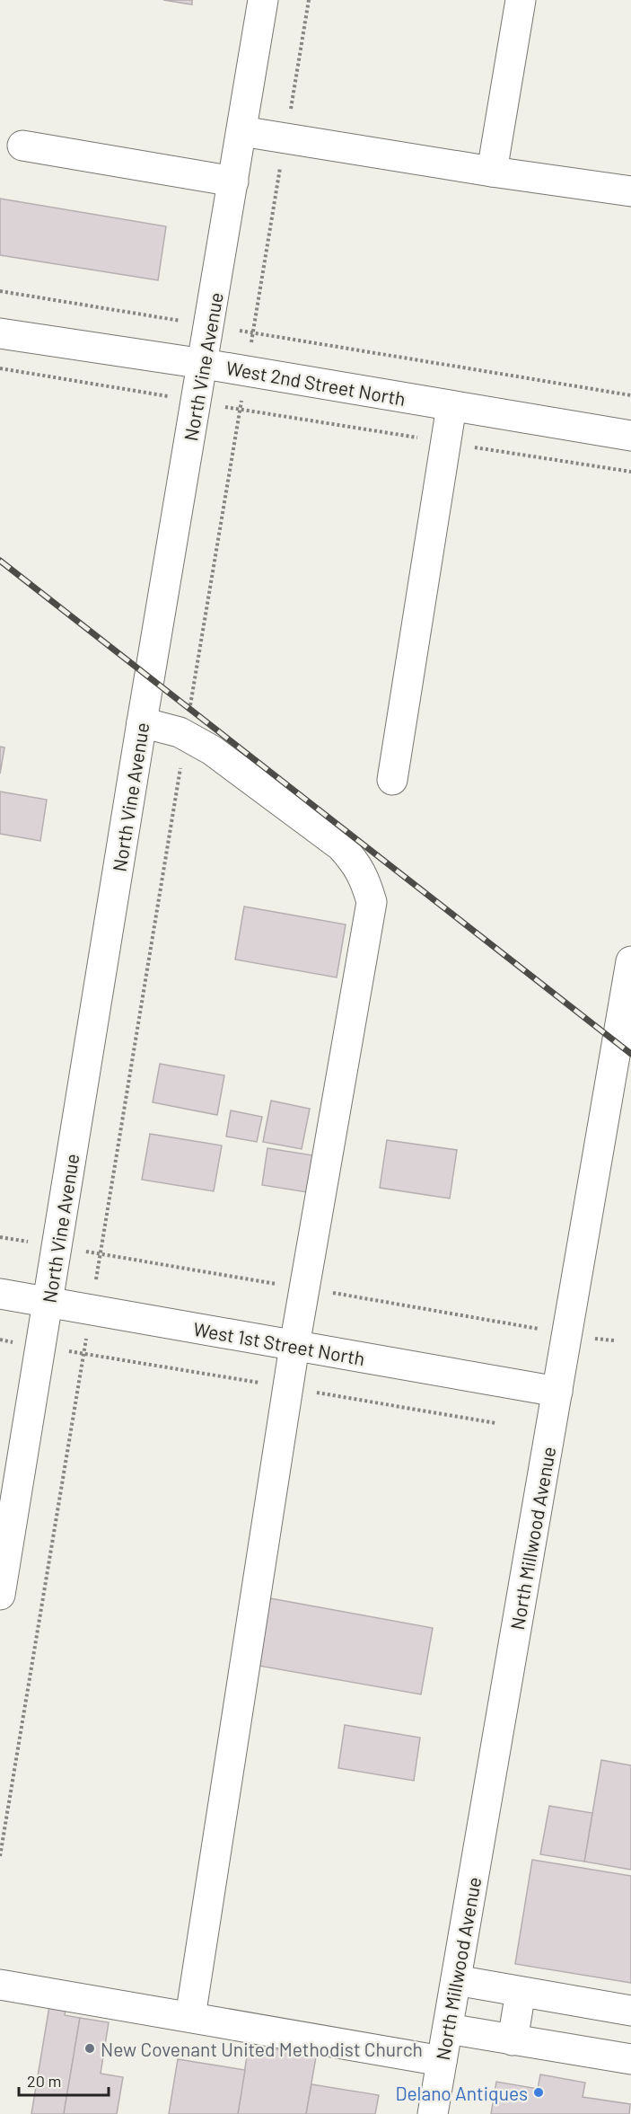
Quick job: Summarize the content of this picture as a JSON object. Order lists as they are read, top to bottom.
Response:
{
  "streets": {
    "street": [
      "North Vine Avenue",
      "West 2nd Street North",
      "West 1st Street North",
      "North Millwood Avenue"
    ]
  },
  "crossings": [
    ["North Vine Avenue", "West 2nd Street North"],
    ["North Vine Avenue", "West 1st Street North"],
    ["West 1st Street North", "North Millwood Avenue"]
  ],
  "places": ["New Covenant United Methodist Church", "Delano Antiques"],
  "scale_bar": "20 m"
}
